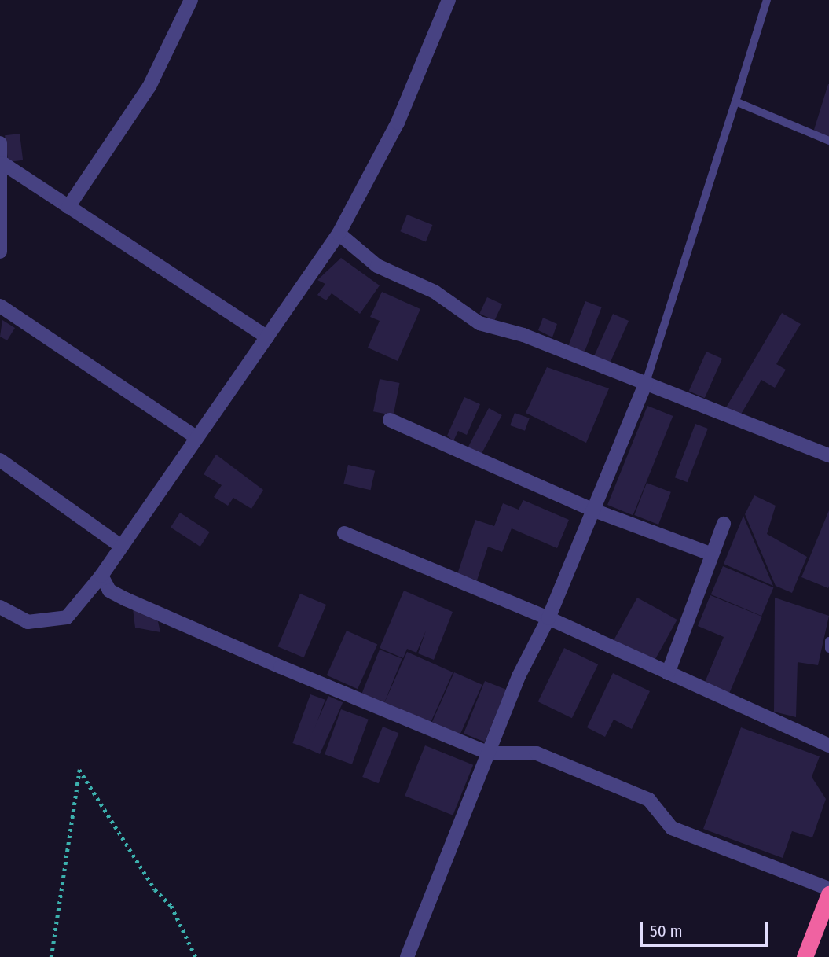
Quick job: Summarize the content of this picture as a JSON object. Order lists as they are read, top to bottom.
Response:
{
  "scale_bar": "50 m"
}
